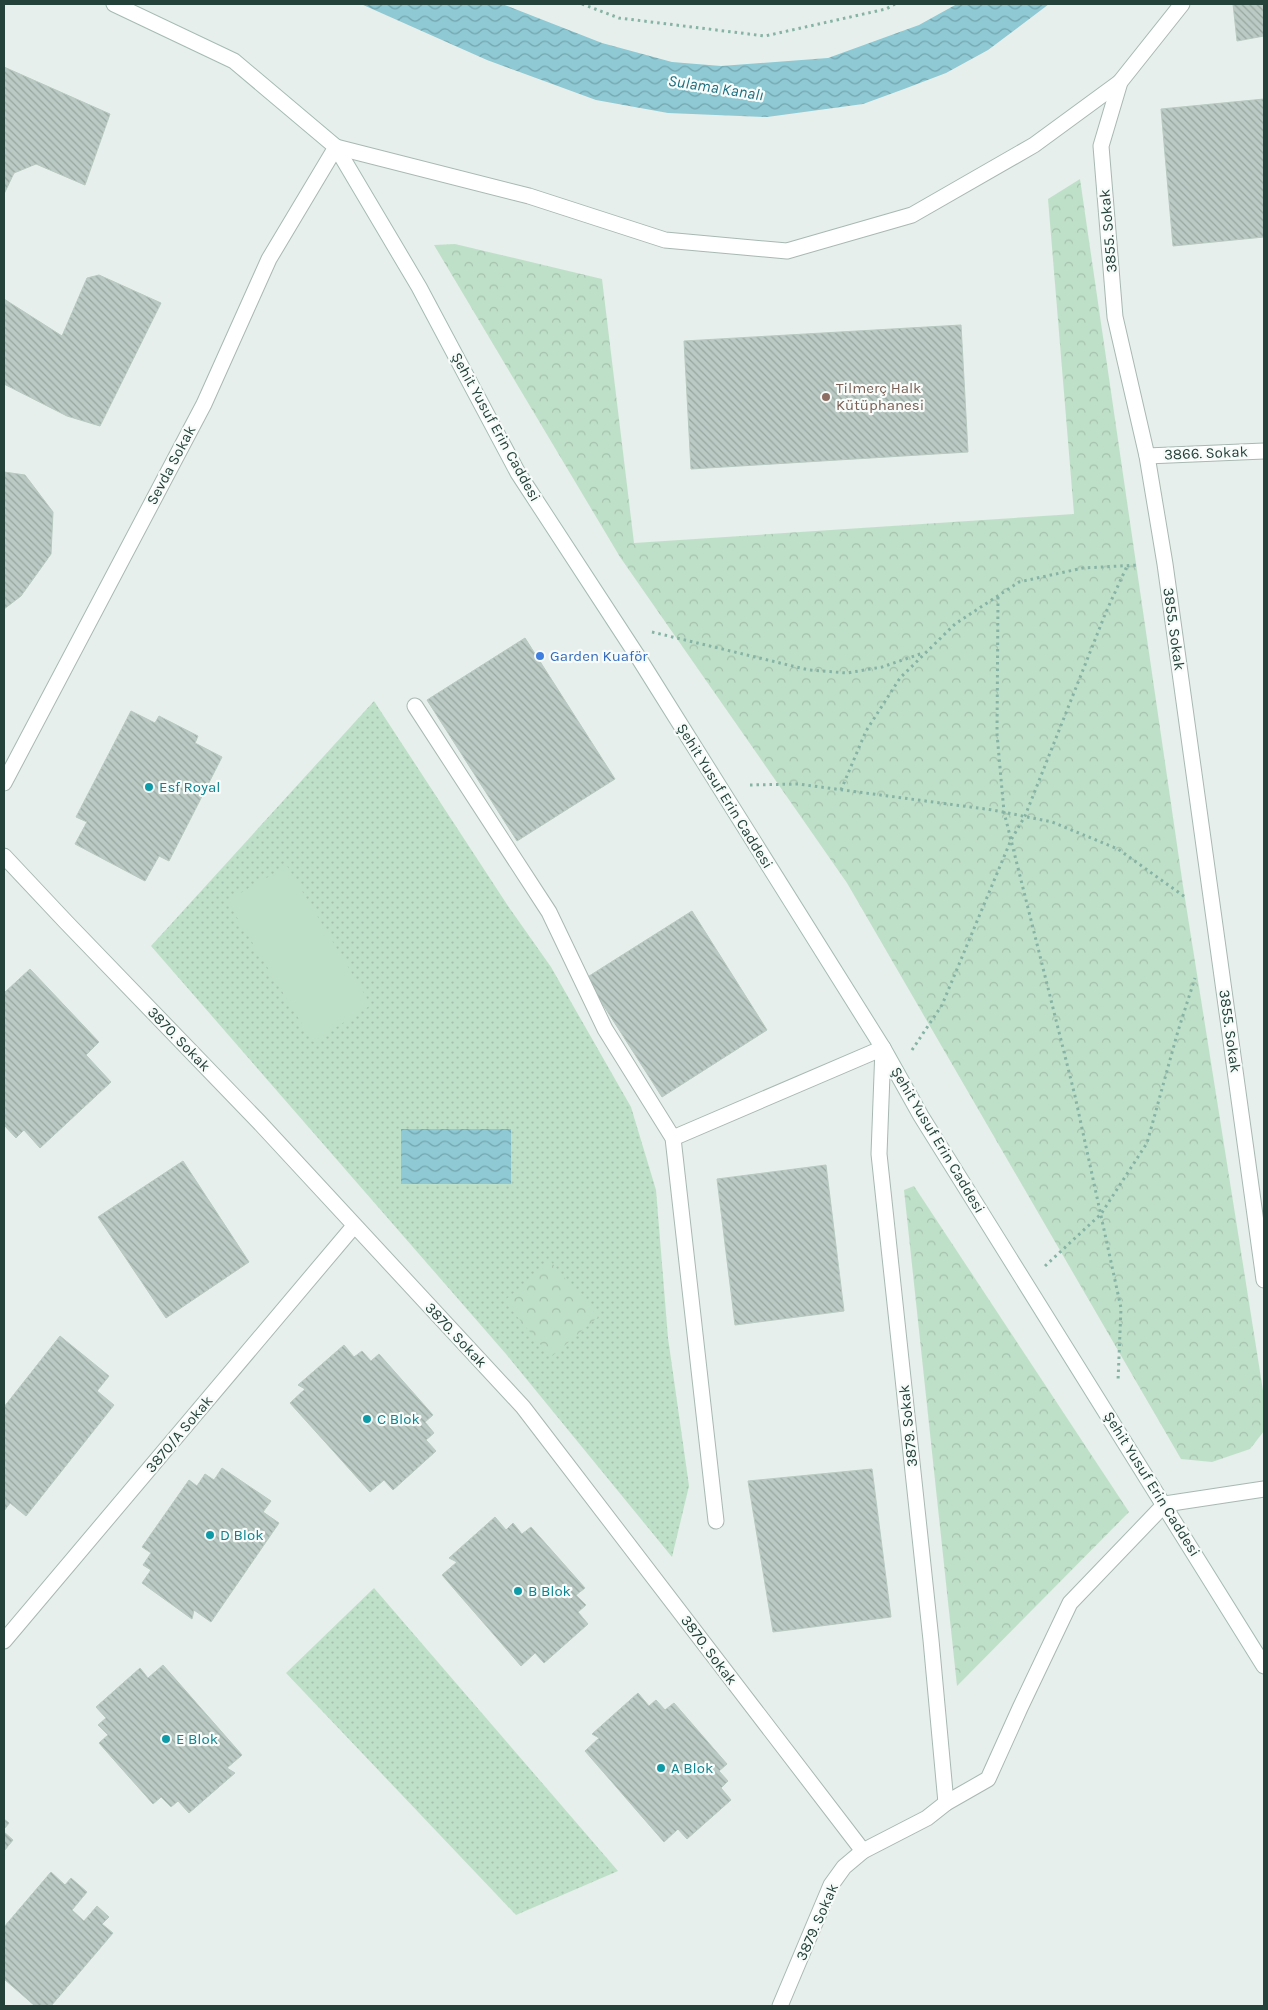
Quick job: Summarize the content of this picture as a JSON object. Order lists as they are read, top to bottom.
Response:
{
  "streets": {
    "street": [
      "3855. Sokak",
      "Şehit Yusuf Erin Caddesi",
      "3866. Sokak",
      "Sevda Sokak",
      "3870. Sokak",
      "3879. Sokak",
      "3870/A Sokak"
    ]
  },
  "crossings": [
    ["3855. Sokak", "3866. Sokak"],
    ["Şehit Yusuf Erin Caddesi", "Sevda Sokak"],
    ["Şehit Yusuf Erin Caddesi", "3879. Sokak"],
    ["3870. Sokak", "3879. Sokak"],
    ["3870. Sokak", "3870/A Sokak"]
  ],
  "water": ["Sulama Kanalı"],
  "places": [
    "Tilmerç Halk Kütüphanesi",
    "Garden Kuaför",
    "Esf Royal",
    "C Blok",
    "D Blok",
    "B Blok",
    "E Blok",
    "A Blok"
  ]
}
